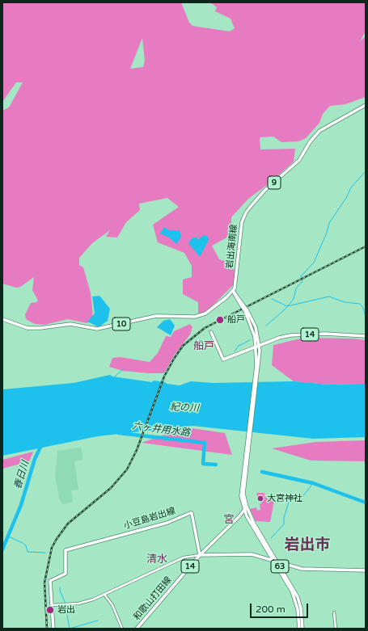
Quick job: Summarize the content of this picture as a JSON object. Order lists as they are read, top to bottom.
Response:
{
  "streets": {
    "main road": [
      "9",
      "岩出海南線",
      "10",
      "14",
      "小豆島岩出線",
      "63",
      "和歌山打田線"
    ]
  },
  "crossings": [
    ["岩出海南線", "10"],
    ["小豆島岩出線", "和歌山打田線"],
    ["63", "和歌山打田線"]
  ],
  "districts": [
    "船戸",
    "宮",
    "岩出市",
    "清水"
  ],
  "water": ["紀の川", "六ヶ井用水路", "春日川"],
  "places": ["船戸", "大宮神社", "岩出"],
  "scale_bar": "200 m"
}
